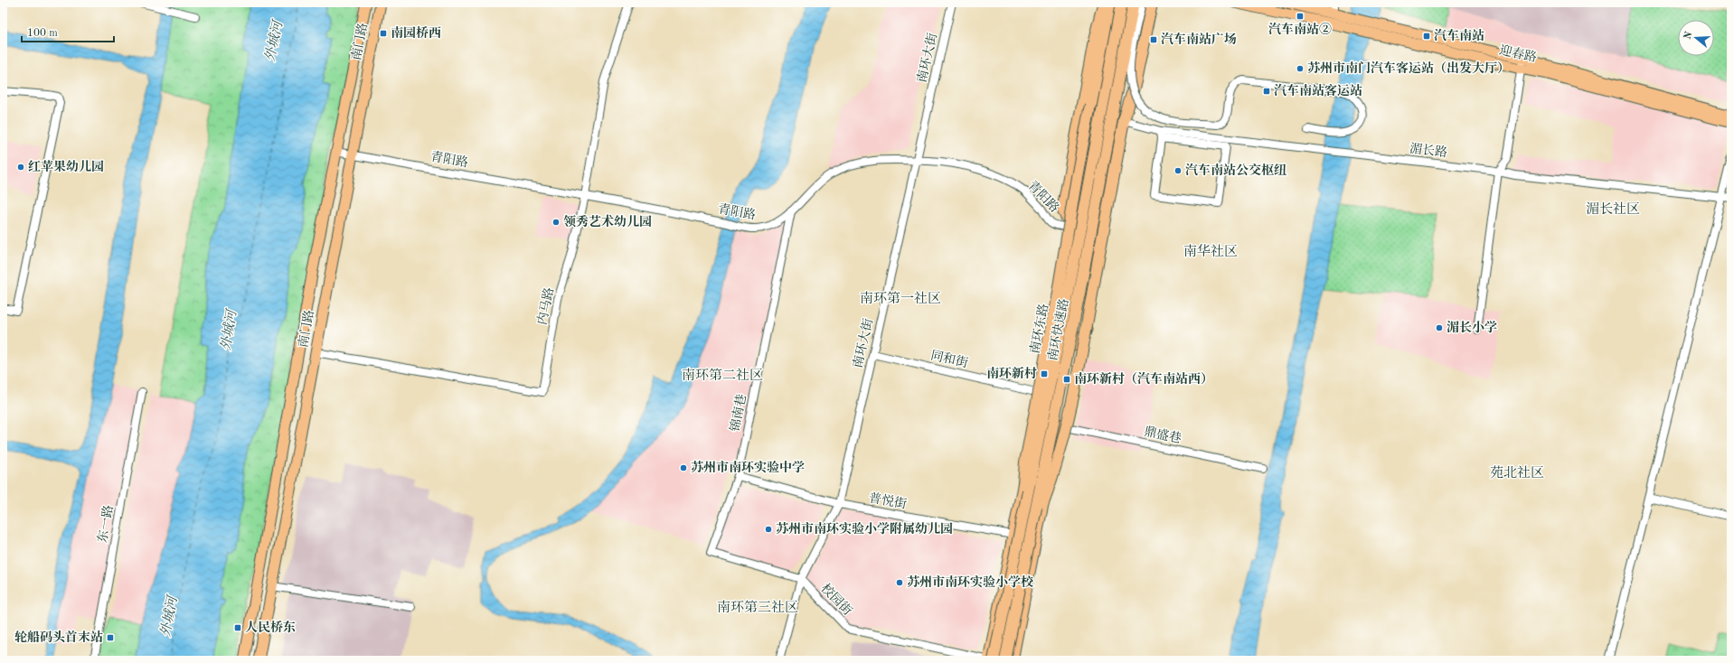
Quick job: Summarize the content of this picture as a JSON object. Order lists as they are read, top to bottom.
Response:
{
  "streets": {
    "highway": ["南环快速路"],
    "main road": ["南门路", "迎春路", "南环东路"],
    "street": [
      "南环大街",
      "湄长路",
      "青阳路",
      "内马路",
      "同和街",
      "锦南巷",
      "鼎盛巷",
      "普悦街",
      "东一路",
      "校园街"
    ]
  },
  "crossings": [
    ["南门路", "青阳路"],
    ["南门路", "内马路"],
    ["南环大街", "青阳路"],
    ["南环大街", "同和街"],
    ["南环大街", "锦南巷"],
    ["南环大街", "普悦街"],
    ["南环大街", "校园街"],
    ["青阳路", "内马路"],
    ["青阳路", "南环东路"],
    ["青阳路", "锦南巷"],
    ["南环东路", "南环快速路"],
    ["南环东路", "同和街"],
    ["南环东路", "普悦街"],
    ["南环快速路", "普悦街"],
    ["南环快速路", "校园街"],
    ["锦南巷", "普悦街"],
    ["锦南巷", "校园街"]
  ],
  "districts": [
    "湄长社区",
    "南华社区",
    "南环第一社区",
    "南环第二社区",
    "苑北社区",
    "南环第三社区"
  ],
  "water": ["外城河"],
  "places": {
    "transit": [
      "汽车南站②",
      "南园桥西",
      "汽车南站",
      "汽车南站广场",
      "汽车南站客运站",
      "南环新村",
      "南环新村（汽车南站西）",
      "人民桥东",
      "轮船码头首末站"
    ],
    "other": [
      "苏州市南门汽车客运站（出发大厅）",
      "红苹果幼儿园",
      "汽车南站公交枢纽",
      "领秀艺术幼儿园",
      "湄长小学",
      "苏州市南环实验中学",
      "苏州市南环实验小学附属幼儿园",
      "苏州市南环实验小学校"
    ]
  },
  "scale_bar": "100 m",
  "north": "left"
}
